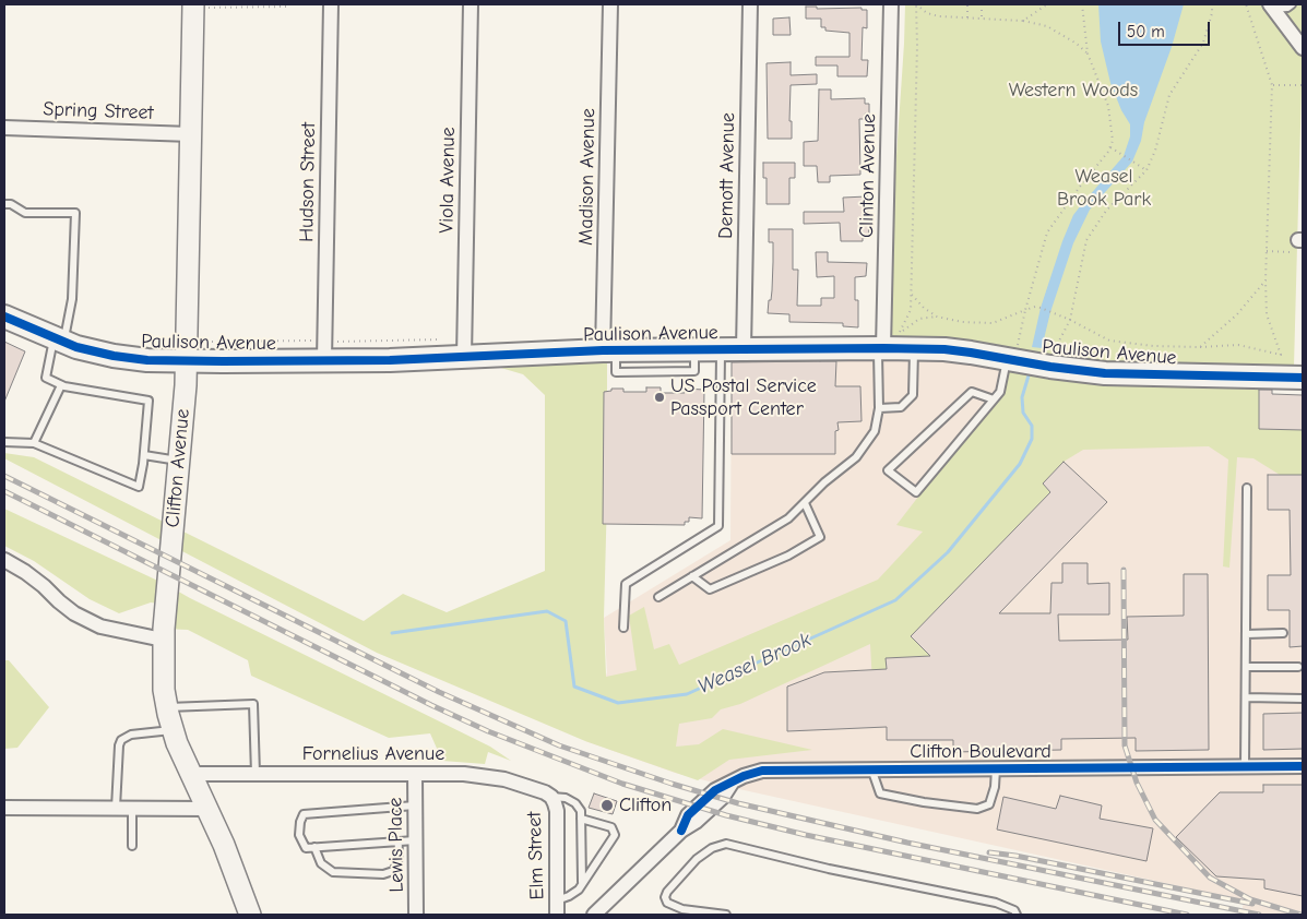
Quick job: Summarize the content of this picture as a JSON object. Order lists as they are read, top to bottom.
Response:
{
  "streets": {
    "main road": ["Paulison Avenue", "Clifton Avenue"],
    "street": [
      "Spring Street",
      "Demott Avenue",
      "Clinton Avenue",
      "Madison Avenue",
      "Viola Avenue",
      "Hudson Street",
      "Clifton Boulevard",
      "Fornelius Avenue",
      "Lewis Place",
      "Elm Street"
    ]
  },
  "crossings": [
    ["Spring Street", "Clifton Avenue"],
    ["Demott Avenue", "Paulison Avenue"],
    ["Clinton Avenue", "Paulison Avenue"],
    ["Madison Avenue", "Paulison Avenue"],
    ["Viola Avenue", "Paulison Avenue"],
    ["Hudson Street", "Paulison Avenue"],
    ["Paulison Avenue", "Clifton Avenue"],
    ["Clifton Avenue", "Fornelius Avenue"],
    ["Fornelius Avenue", "Lewis Place"],
    ["Fornelius Avenue", "Elm Street"]
  ],
  "water": ["Weasel Brook"],
  "parks": ["Western Woods", "Weasel Brook Park"],
  "places": ["US Postal Service Passport Center", "Clifton"],
  "scale_bar": "50 m"
}
